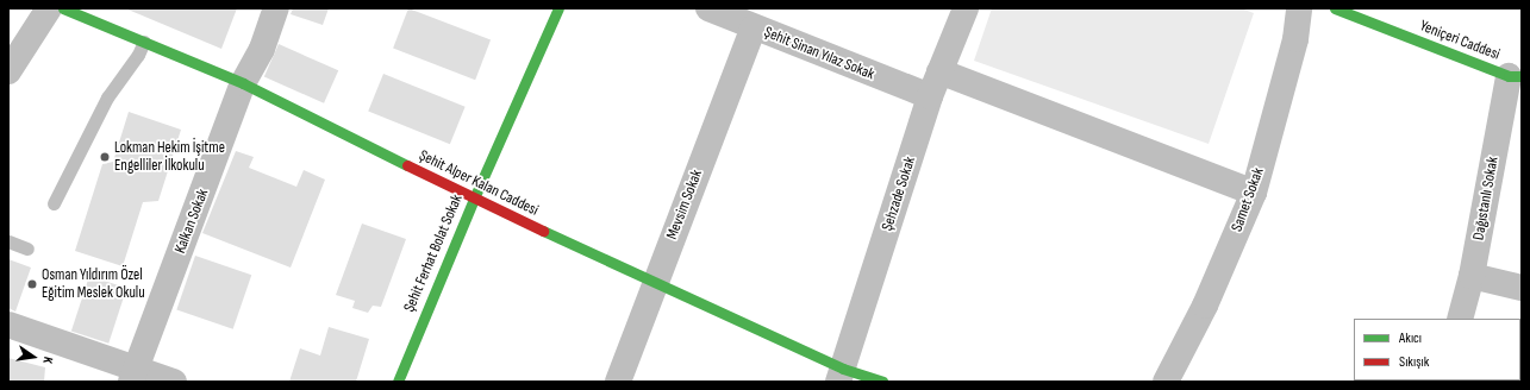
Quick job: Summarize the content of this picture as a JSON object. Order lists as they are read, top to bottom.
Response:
{
  "streets": {
    "street": [
      "Yeniçeri Caddesi",
      "Şehit Sinan Yılaz Sokak",
      "Şehit Alper Kalan Caddesi",
      "Şehzade Sokak",
      "Dağıstanlı Sokak",
      "Samet Sokak",
      "Mevsim Sokak",
      "Kalkan Sokak",
      "Şehit Ferhat Bolat Sokak"
    ]
  },
  "crossings": [
    ["Yeniçeri Caddesi", "Dağıstanlı Sokak"],
    ["Şehit Sinan Yılaz Sokak", "Şehzade Sokak"],
    ["Şehit Sinan Yılaz Sokak", "Mevsim Sokak"],
    ["Şehit Alper Kalan Caddesi", "Şehzade Sokak"],
    ["Şehit Alper Kalan Caddesi", "Mevsim Sokak"],
    ["Şehit Alper Kalan Caddesi", "Kalkan Sokak"],
    ["Şehit Alper Kalan Caddesi", "Şehit Ferhat Bolat Sokak"]
  ],
  "places": ["Lokman Hekim İşitme Engelliler İlkokulu", "Osman Yıldırım Özel Eğitim Meslek Okulu"],
  "legend": ["Akıcı", "Sıkışık"],
  "north": "right"
}
